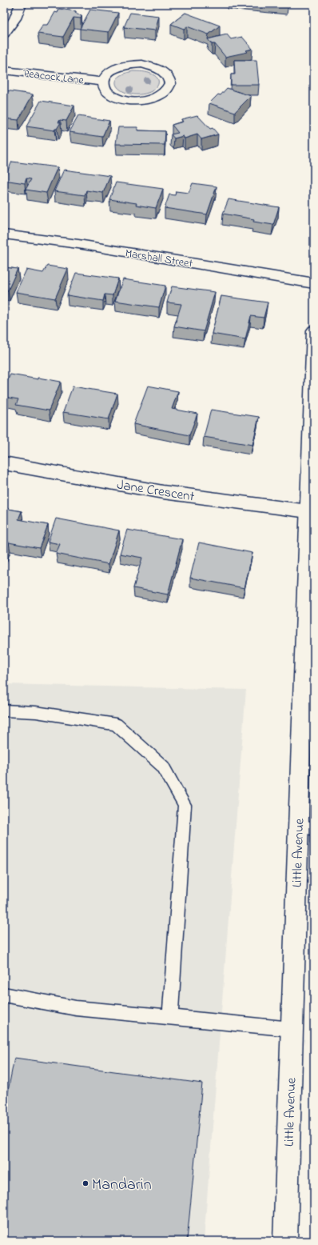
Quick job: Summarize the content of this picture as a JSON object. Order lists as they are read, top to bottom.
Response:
{
  "streets": {
    "street": [
      "Peacock Lane",
      "Marshall Street",
      "Jane Crescent",
      "Little Avenue"
    ]
  },
  "crossings": [
    ["Jane Crescent", "Little Avenue"]
  ],
  "places": ["Mandarin"]
}
